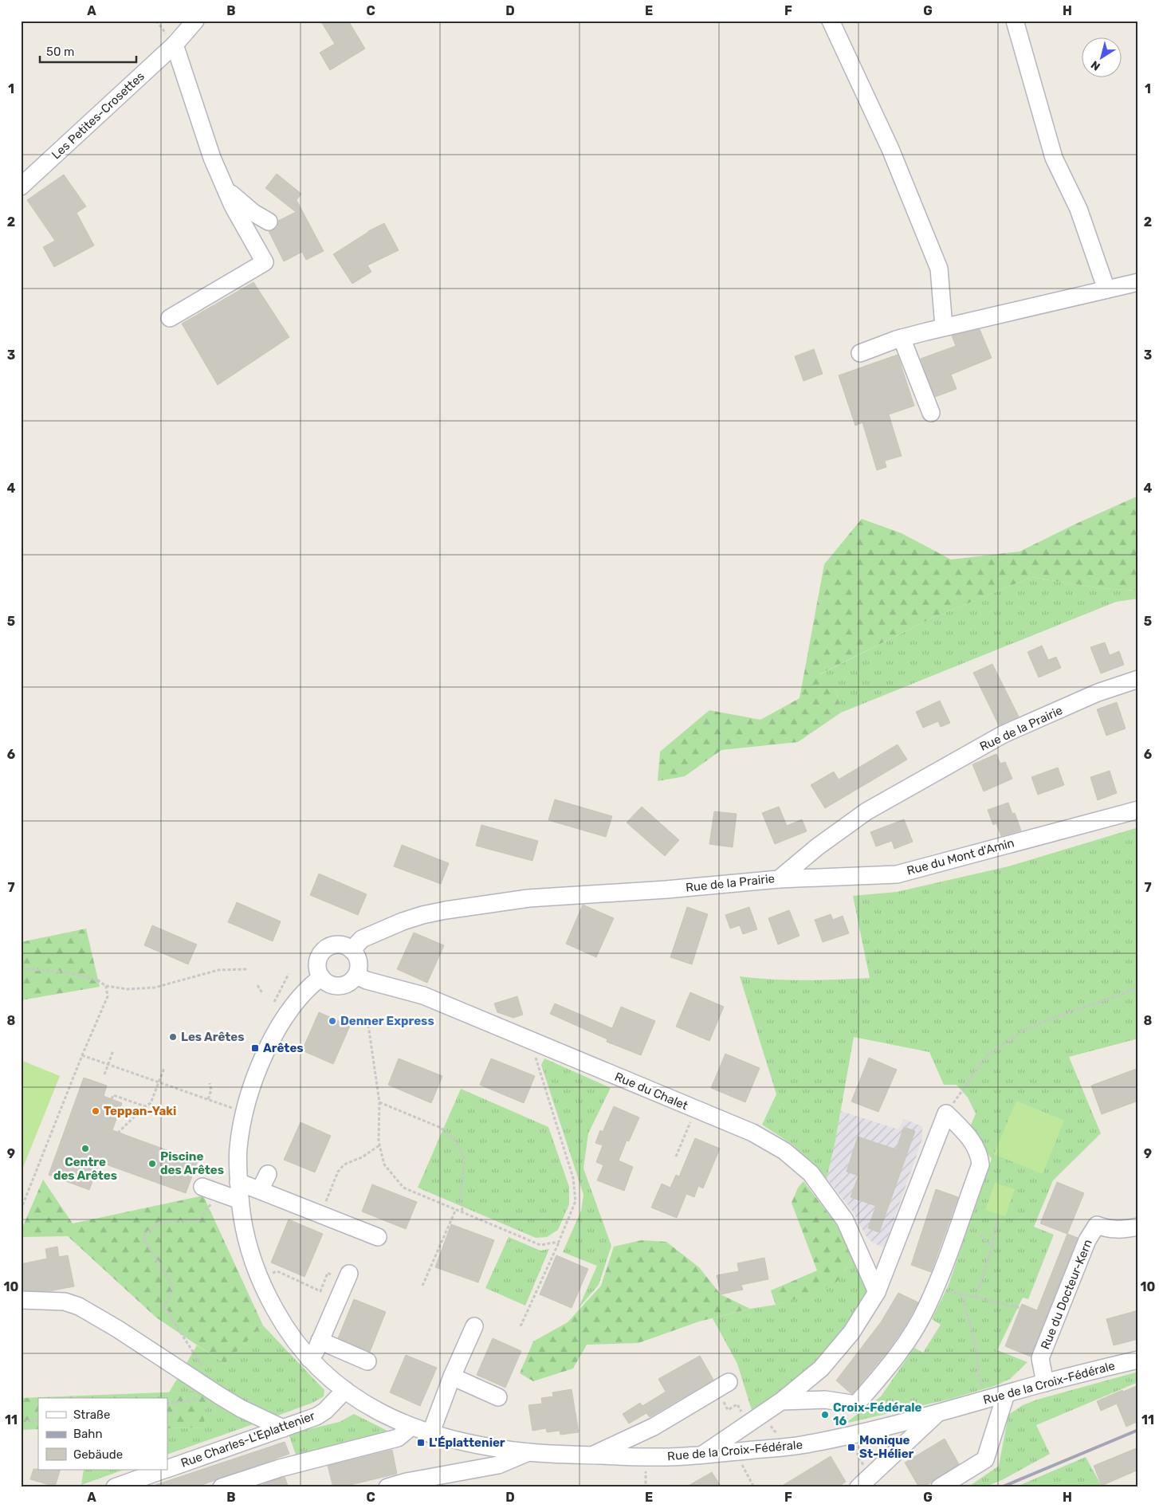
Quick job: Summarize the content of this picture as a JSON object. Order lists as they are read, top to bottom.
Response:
{
  "streets": {
    "street": [
      "Les Petites-Crosettes",
      "Rue de la Prairie",
      "Rue du Mont d'Amin",
      "Rue du Chalet",
      "Rue du Docteur-Kern",
      "Rue de la Croix-Fédérale",
      "Rue Charles-L'Eplattenier"
    ]
  },
  "crossings": [
    ["Rue de la Prairie", "Rue du Mont d'Amin"],
    ["Rue de la Prairie", "Rue du Chalet"],
    ["Rue de la Prairie", "Rue de la Croix-Fédérale"],
    ["Rue du Chalet", "Rue de la Croix-Fédérale"],
    ["Rue du Docteur-Kern", "Rue de la Croix-Fédérale"],
    ["Rue de la Croix-Fédérale", "Rue Charles-L'Eplattenier"]
  ],
  "places": {
    "other": [
      "Denner Express",
      "Les Arêtes",
      "Teppan-Yaki",
      "Centre des Arêtes",
      "Piscine des Arêtes",
      "Croix-Fédérale 16"
    ],
    "transit": ["Arêtes", "L'Éplattenier", "Monique St-Hélier"]
  },
  "legend": ["Straße", "Bahn", "Gebäude"],
  "scale_bar": "50 m",
  "north": "bottom left",
  "grid": {
    "columns": [
      "A",
      "B",
      "C",
      "D",
      "E",
      "F",
      "G",
      "H"
    ],
    "rows": [
      "1",
      "2",
      "3",
      "4",
      "5",
      "6",
      "7",
      "8",
      "9",
      "10",
      "11"
    ]
  }
}
